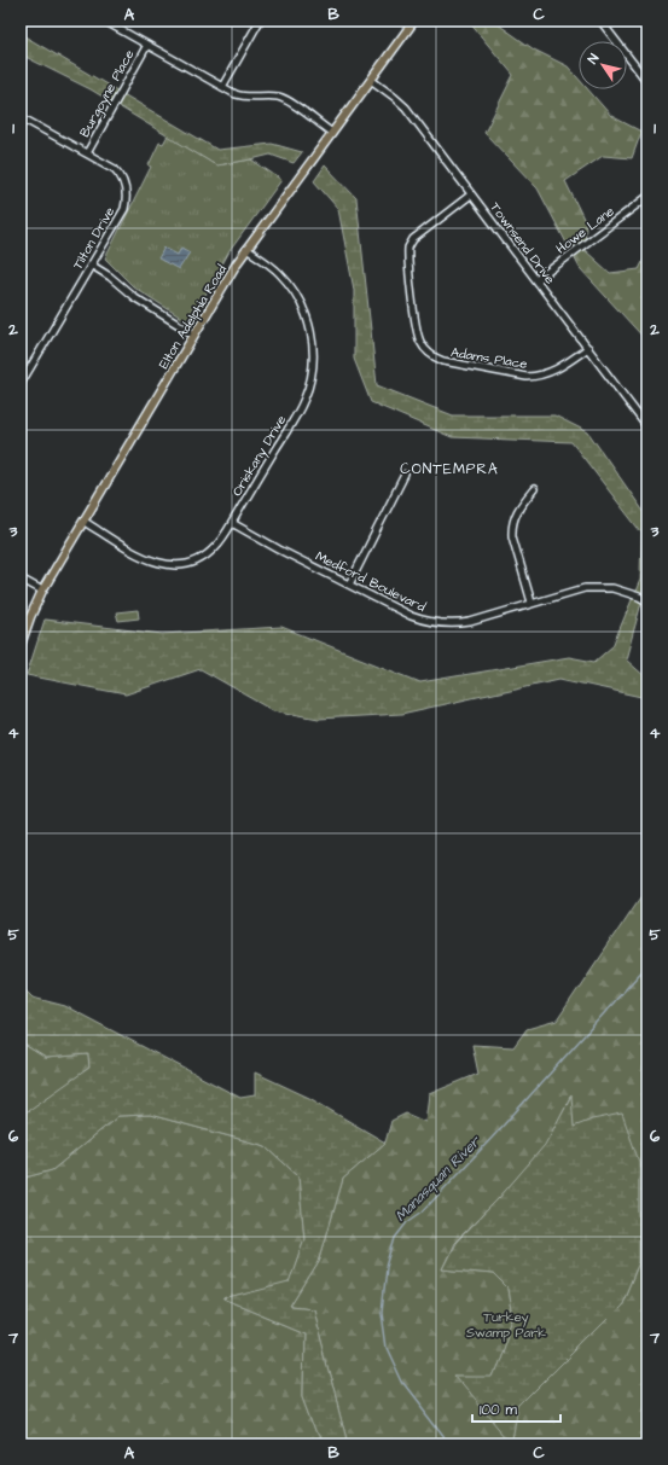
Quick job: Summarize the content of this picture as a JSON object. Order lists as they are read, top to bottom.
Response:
{
  "streets": {
    "main road": ["Elton Adelphia Road"],
    "street": [
      "Burgoyne Place",
      "Howe Lane",
      "Tilton Drive",
      "Townsend Drive",
      "Adams Place",
      "Oriskany Drive",
      "Medford Boulevard"
    ]
  },
  "crossings": [
    ["Burgoyne Place", "Tilton Drive"],
    ["Howe Lane", "Townsend Drive"],
    ["Townsend Drive", "Elton Adelphia Road"],
    ["Townsend Drive", "Adams Place"],
    ["Elton Adelphia Road", "Oriskany Drive"],
    ["Oriskany Drive", "Medford Boulevard"]
  ],
  "districts": ["CONTEMPRA"],
  "water": ["Manasquan River"],
  "parks": ["Turkey Swamp Park"],
  "scale_bar": "100 m",
  "north": "top left",
  "grid": {
    "columns": ["A", "B", "C"],
    "rows": [
      "1",
      "2",
      "3",
      "4",
      "5",
      "6",
      "7"
    ]
  }
}
